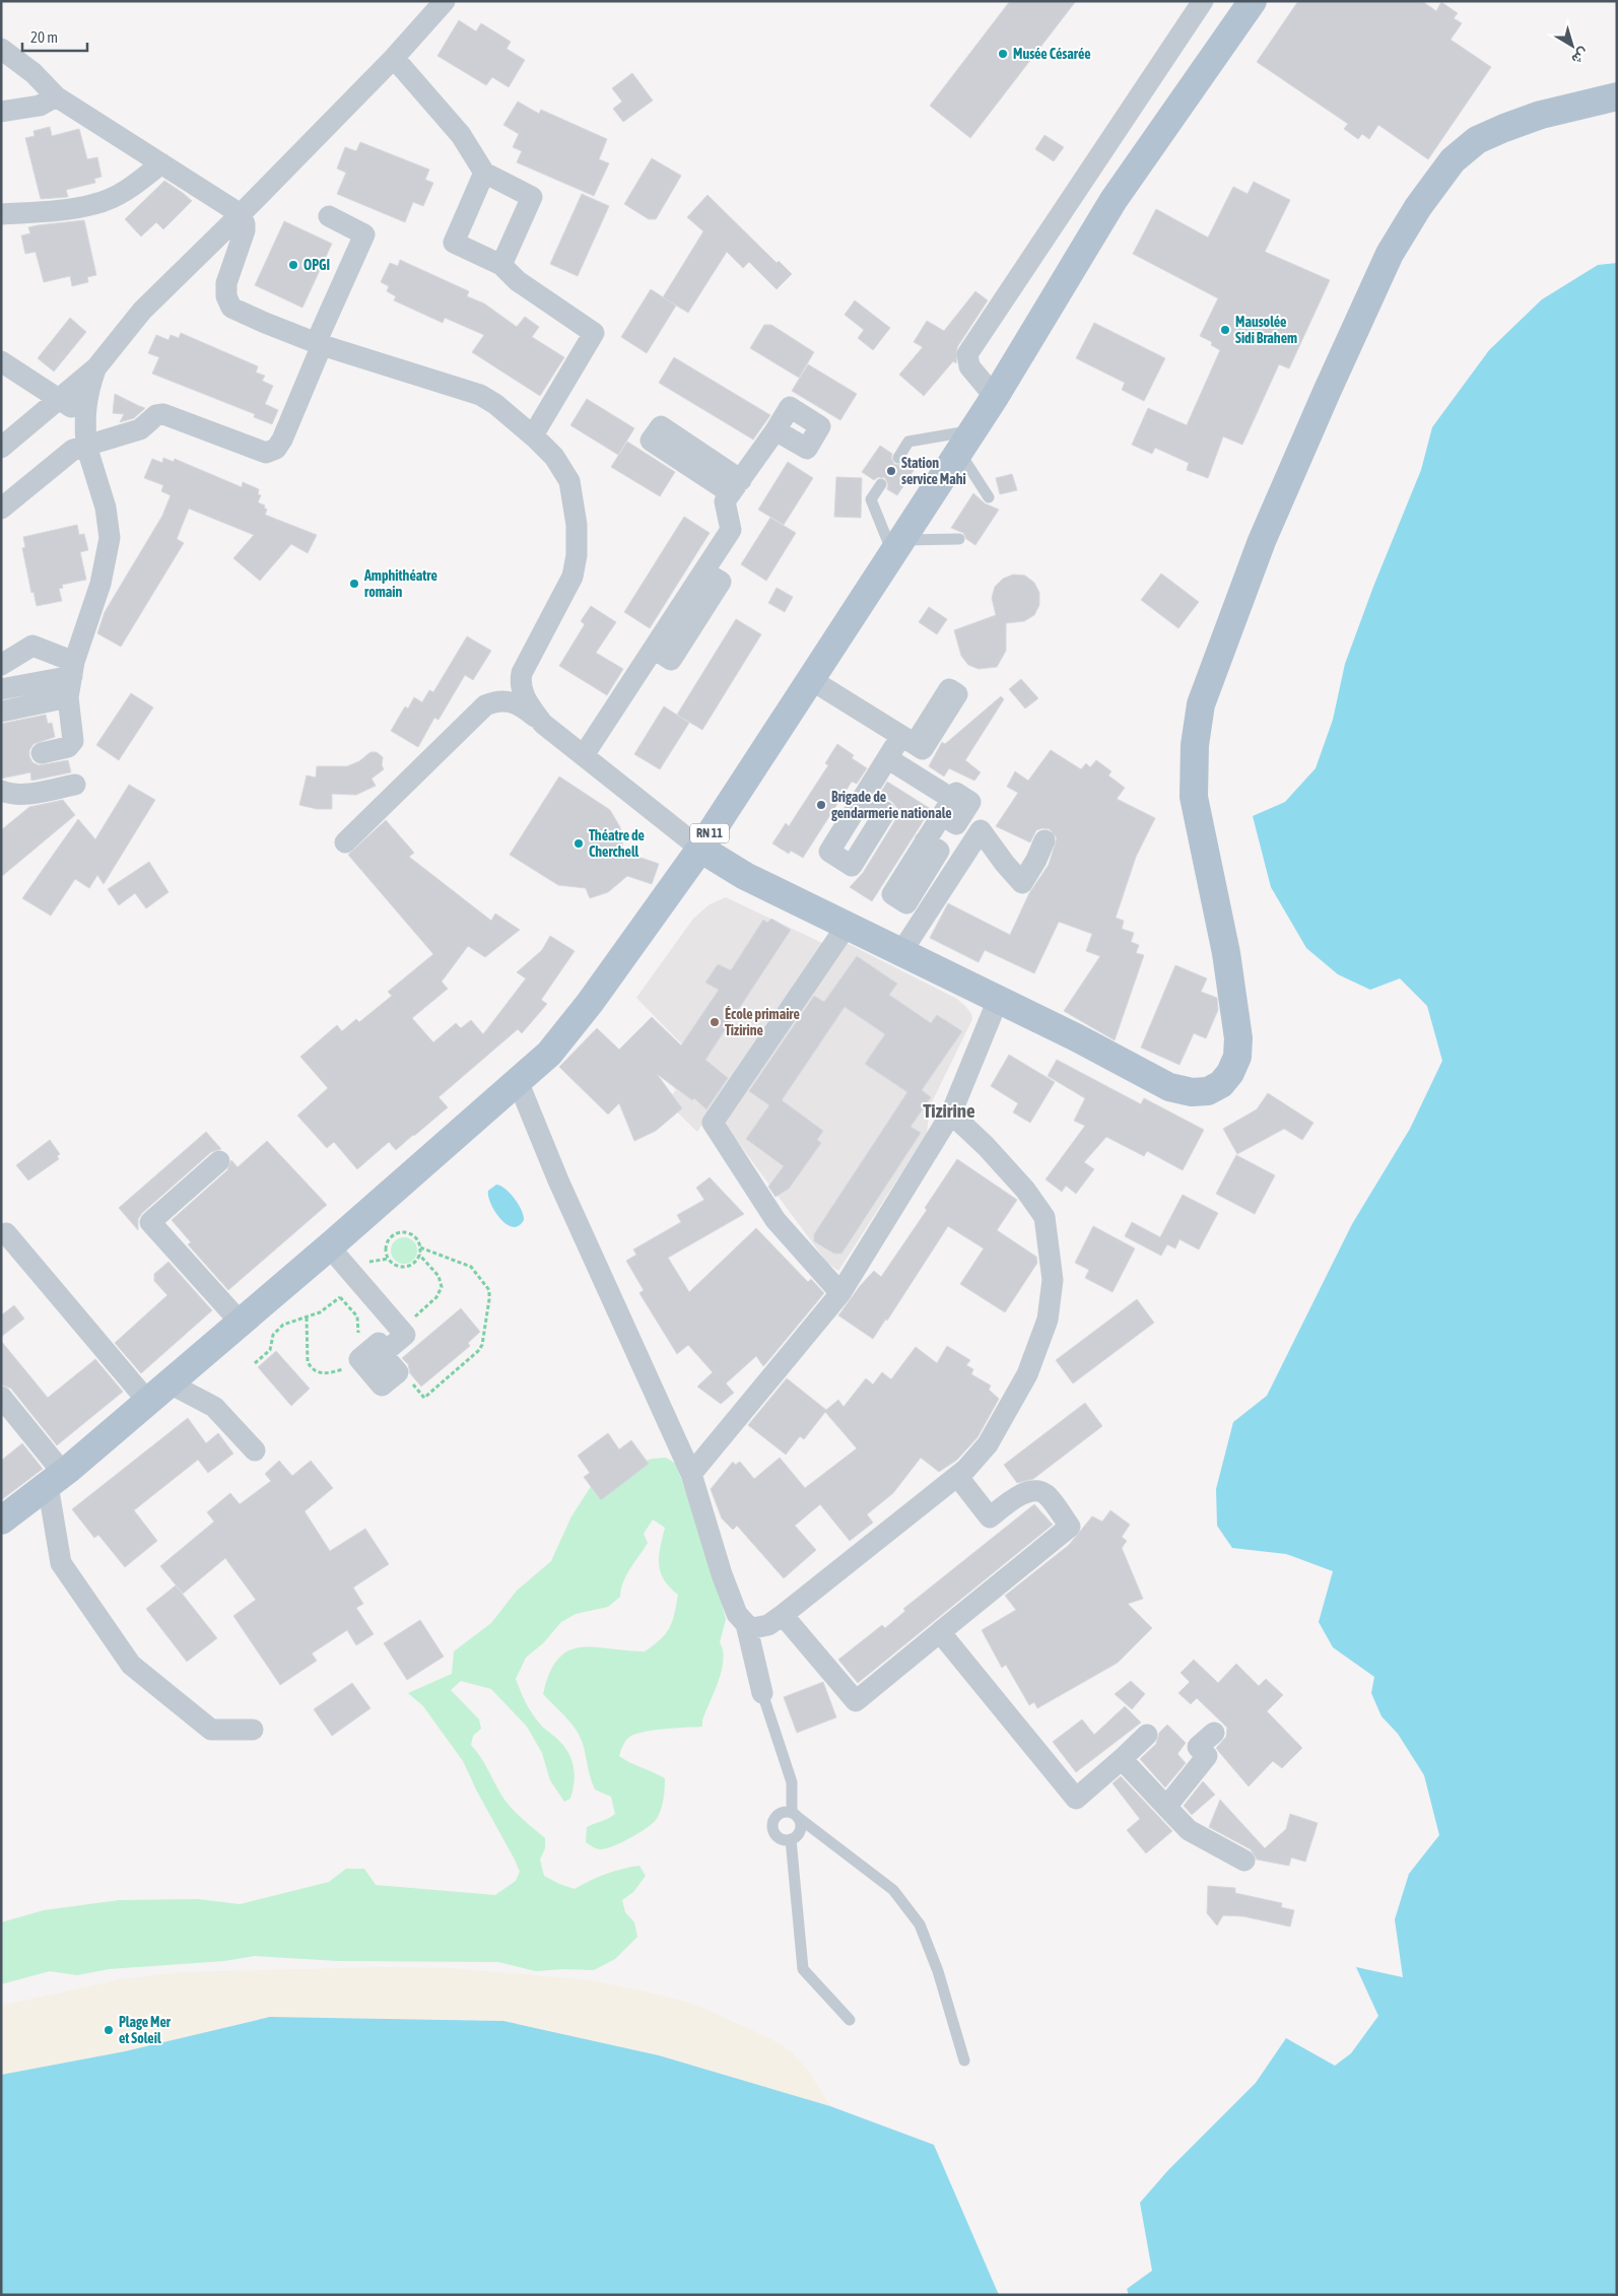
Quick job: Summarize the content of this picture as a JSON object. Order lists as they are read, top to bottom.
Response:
{
  "streets": {
    "main road": ["RN 11"]
  },
  "districts": ["Tizirine"],
  "places": [
    "Musée Césarée",
    "OPGI",
    "Mausolée Sidi Brahem",
    "Station service Mahi",
    "Amphithéatre romain",
    "Brigade de gendarmerie nationale",
    "Théatre de Cherchell",
    "École primaire Tizirine",
    "Plage Mer et Soleil"
  ],
  "scale_bar": "20 m",
  "north": "bottom right"
}
